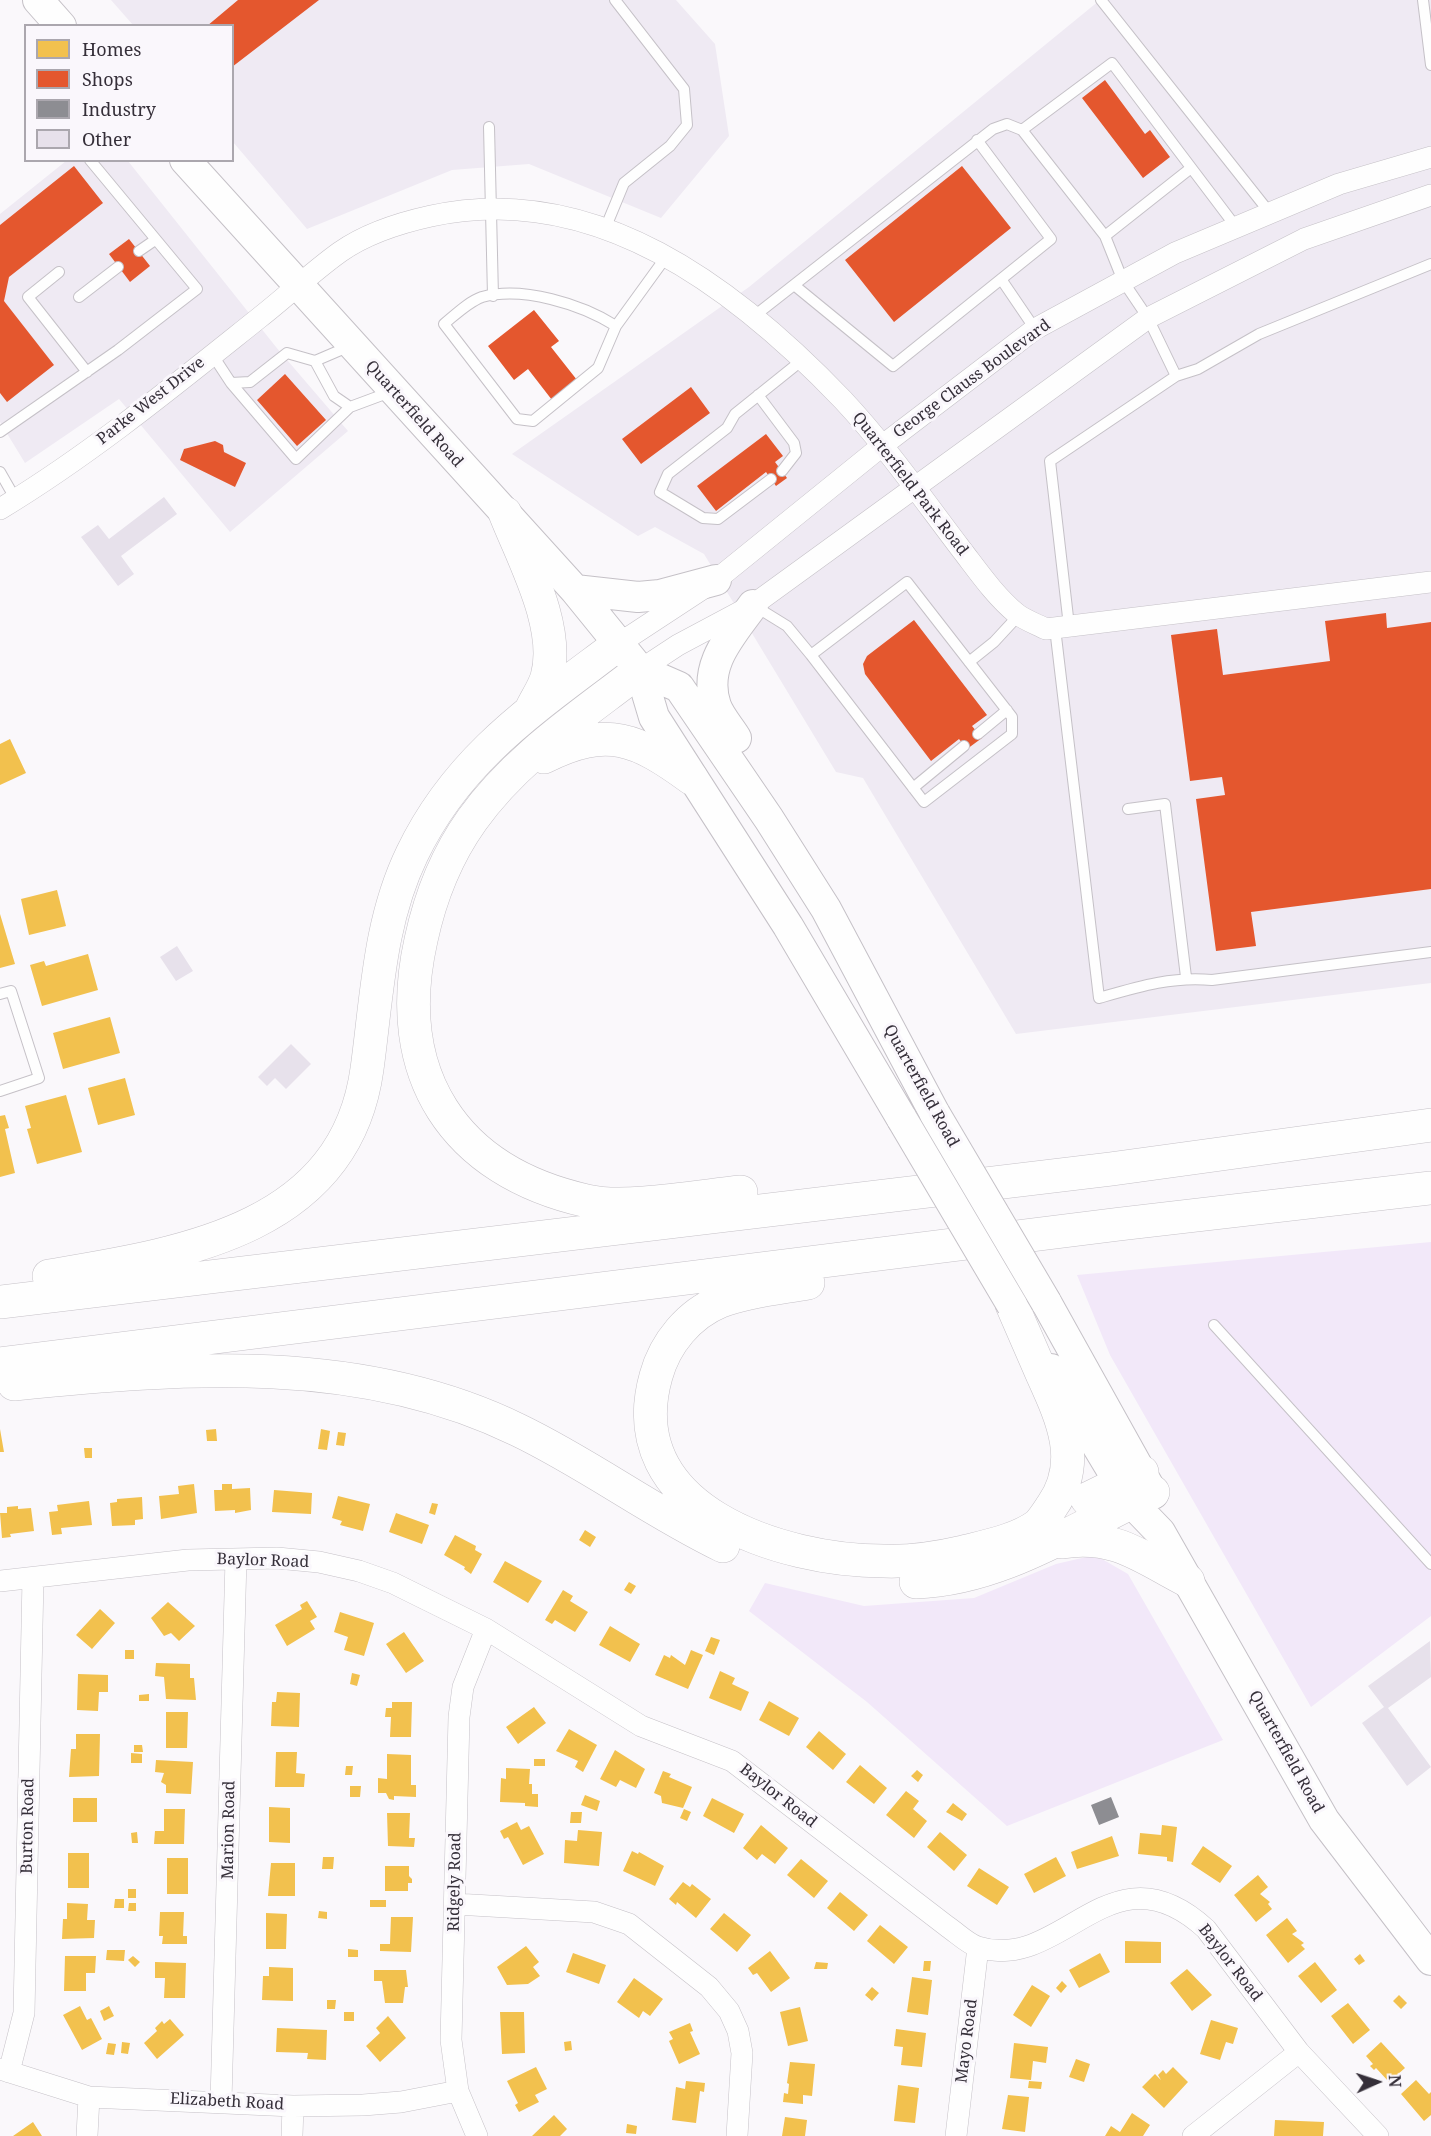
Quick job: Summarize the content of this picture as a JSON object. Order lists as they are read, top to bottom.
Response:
{
  "streets": {
    "main road": ["Quarterfield Road"],
    "street": [
      "George Clauss Boulevard",
      "Parke West Drive",
      "Quarterfield Park Road",
      "Baylor Road",
      "Burton Road",
      "Marion Road",
      "Ridgely Road",
      "Mayo Road",
      "Elizabeth Road"
    ]
  },
  "crossings": [
    ["George Clauss Boulevard", "Quarterfield Road"],
    ["George Clauss Boulevard", "Quarterfield Park Road"],
    ["Parke West Drive", "Quarterfield Road"],
    ["Parke West Drive", "Quarterfield Park Road"],
    ["Quarterfield Road", "Quarterfield Park Road"],
    ["Baylor Road", "Burton Road"],
    ["Baylor Road", "Marion Road"],
    ["Baylor Road", "Ridgely Road"],
    ["Baylor Road", "Mayo Road"],
    ["Burton Road", "Elizabeth Road"],
    ["Marion Road", "Elizabeth Road"],
    ["Ridgely Road", "Elizabeth Road"]
  ],
  "legend": [
    "Homes",
    "Shops",
    "Industry",
    "Other"
  ],
  "north": "right"
}
